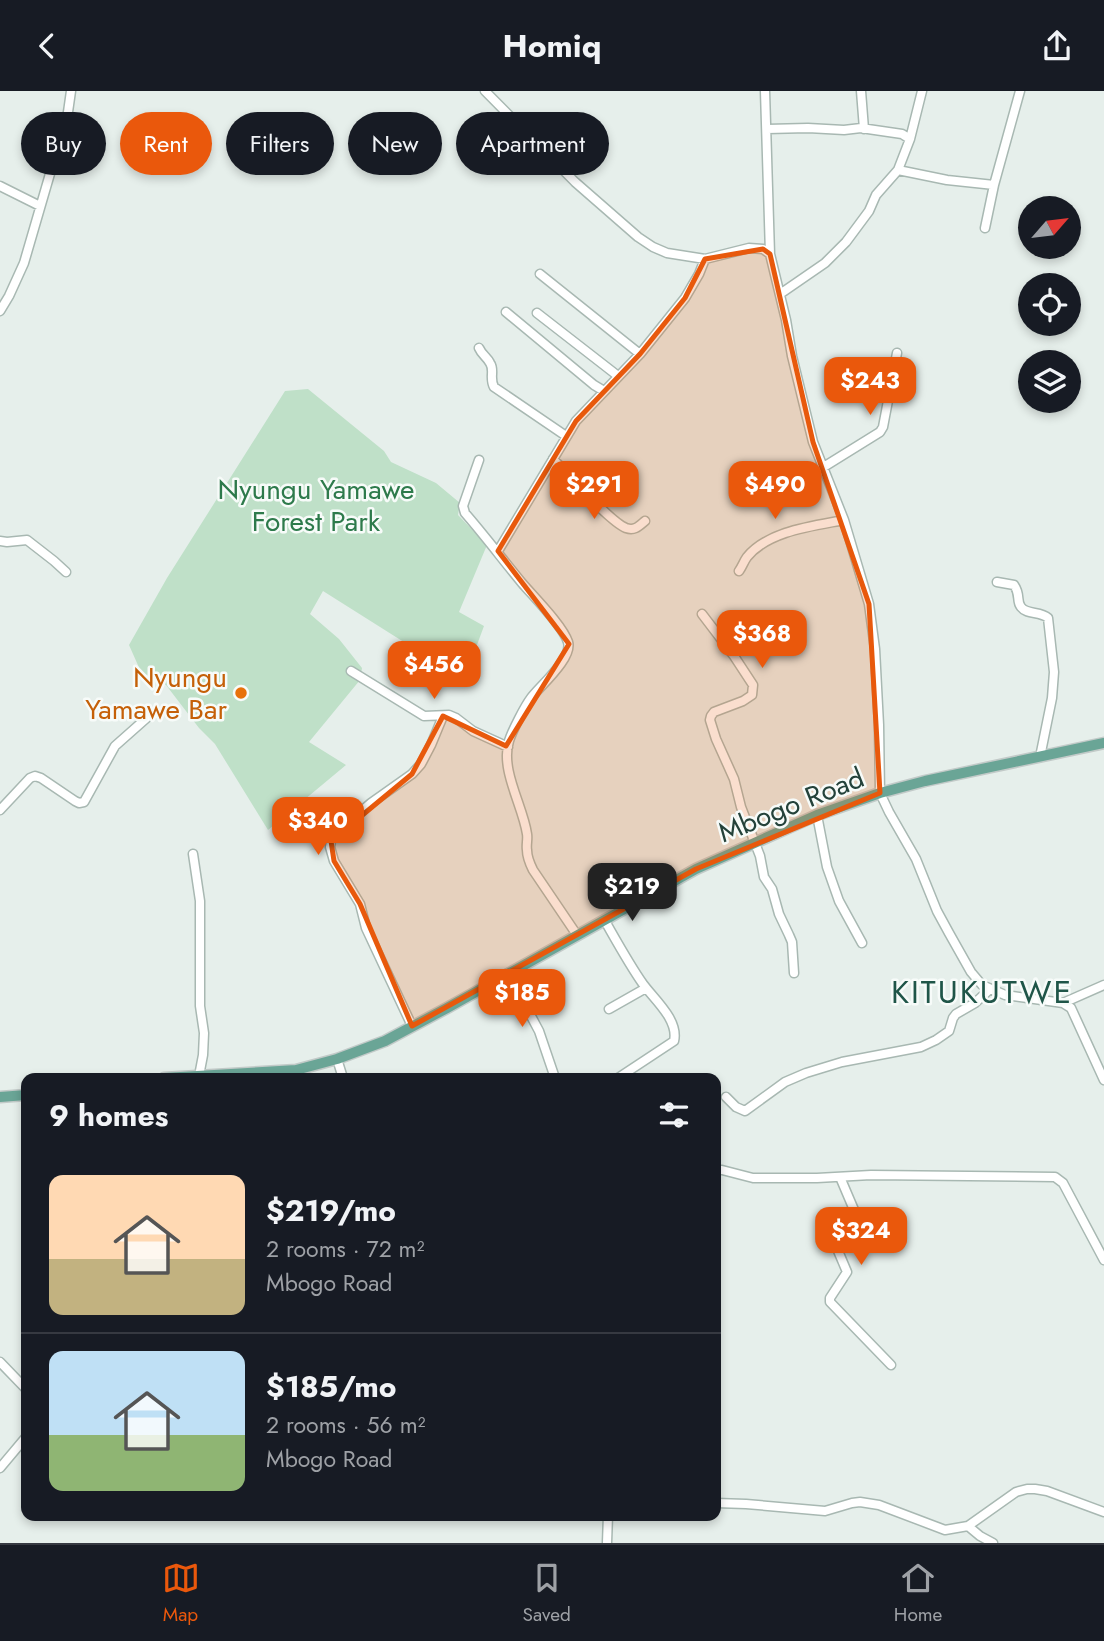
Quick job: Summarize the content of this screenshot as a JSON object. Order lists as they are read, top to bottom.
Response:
{
  "streets": {
    "main road": ["Mbogo Road"]
  },
  "districts": ["KITUKUTWE"],
  "parks": ["Nyungu Yamawe Forest Park"],
  "places": ["Nyungu Yamawe Bar"],
  "north": "top right",
  "page": {
    "header": "Homiq",
    "chip": [
      "Buy",
      "Rent",
      "Filters",
      "New",
      "Apartment"
    ],
    "price": [
      "$243",
      "$291",
      "$490",
      "$368",
      "$456",
      "$340",
      "$219",
      "$185",
      "$324"
    ],
    "heading": "9 homes",
    "list": [
      {
        "name": "$219/mo",
        "note": "2 rooms · 72 m² · Mbogo Road"
      },
      {
        "name": "$185/mo",
        "note": "2 rooms · 56 m² · Mbogo Road"
      }
    ],
    "tabs": ["Map", "Saved", "Home"]
  }
}
